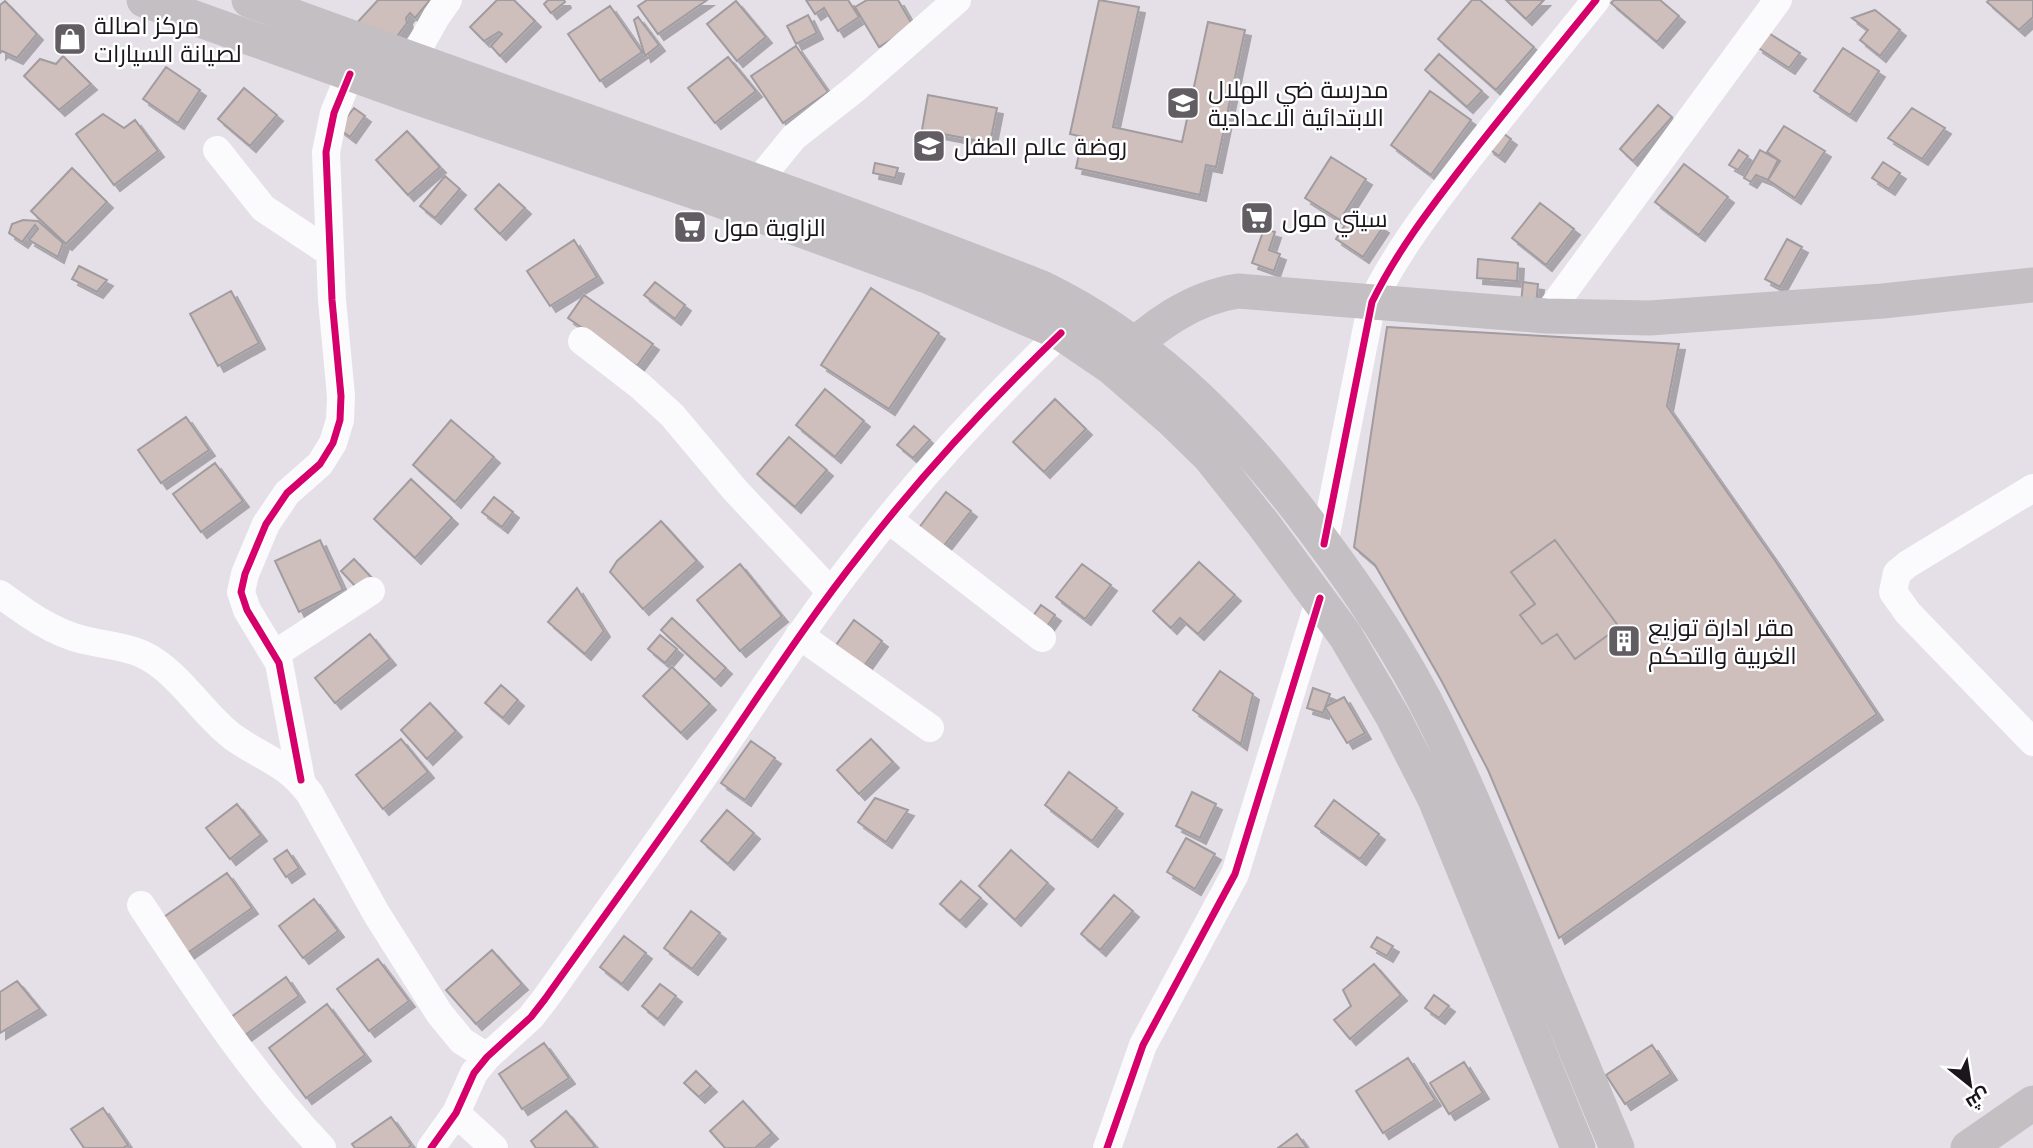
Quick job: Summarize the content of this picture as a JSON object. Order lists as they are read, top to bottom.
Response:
{
  "places": {
    "shop": ["مركز اصالة لصيانة السيارات"],
    "school or university": ["مدرسة ضي الهلال الابتدائية الاعدادية", "روضة عالم الطفل"],
    "supermarket": ["سيتي مول", "الزاوية مول"],
    "building": ["مقر ادارة توزيع الغربية والتحكم"]
  },
  "north": "bottom right"
}
